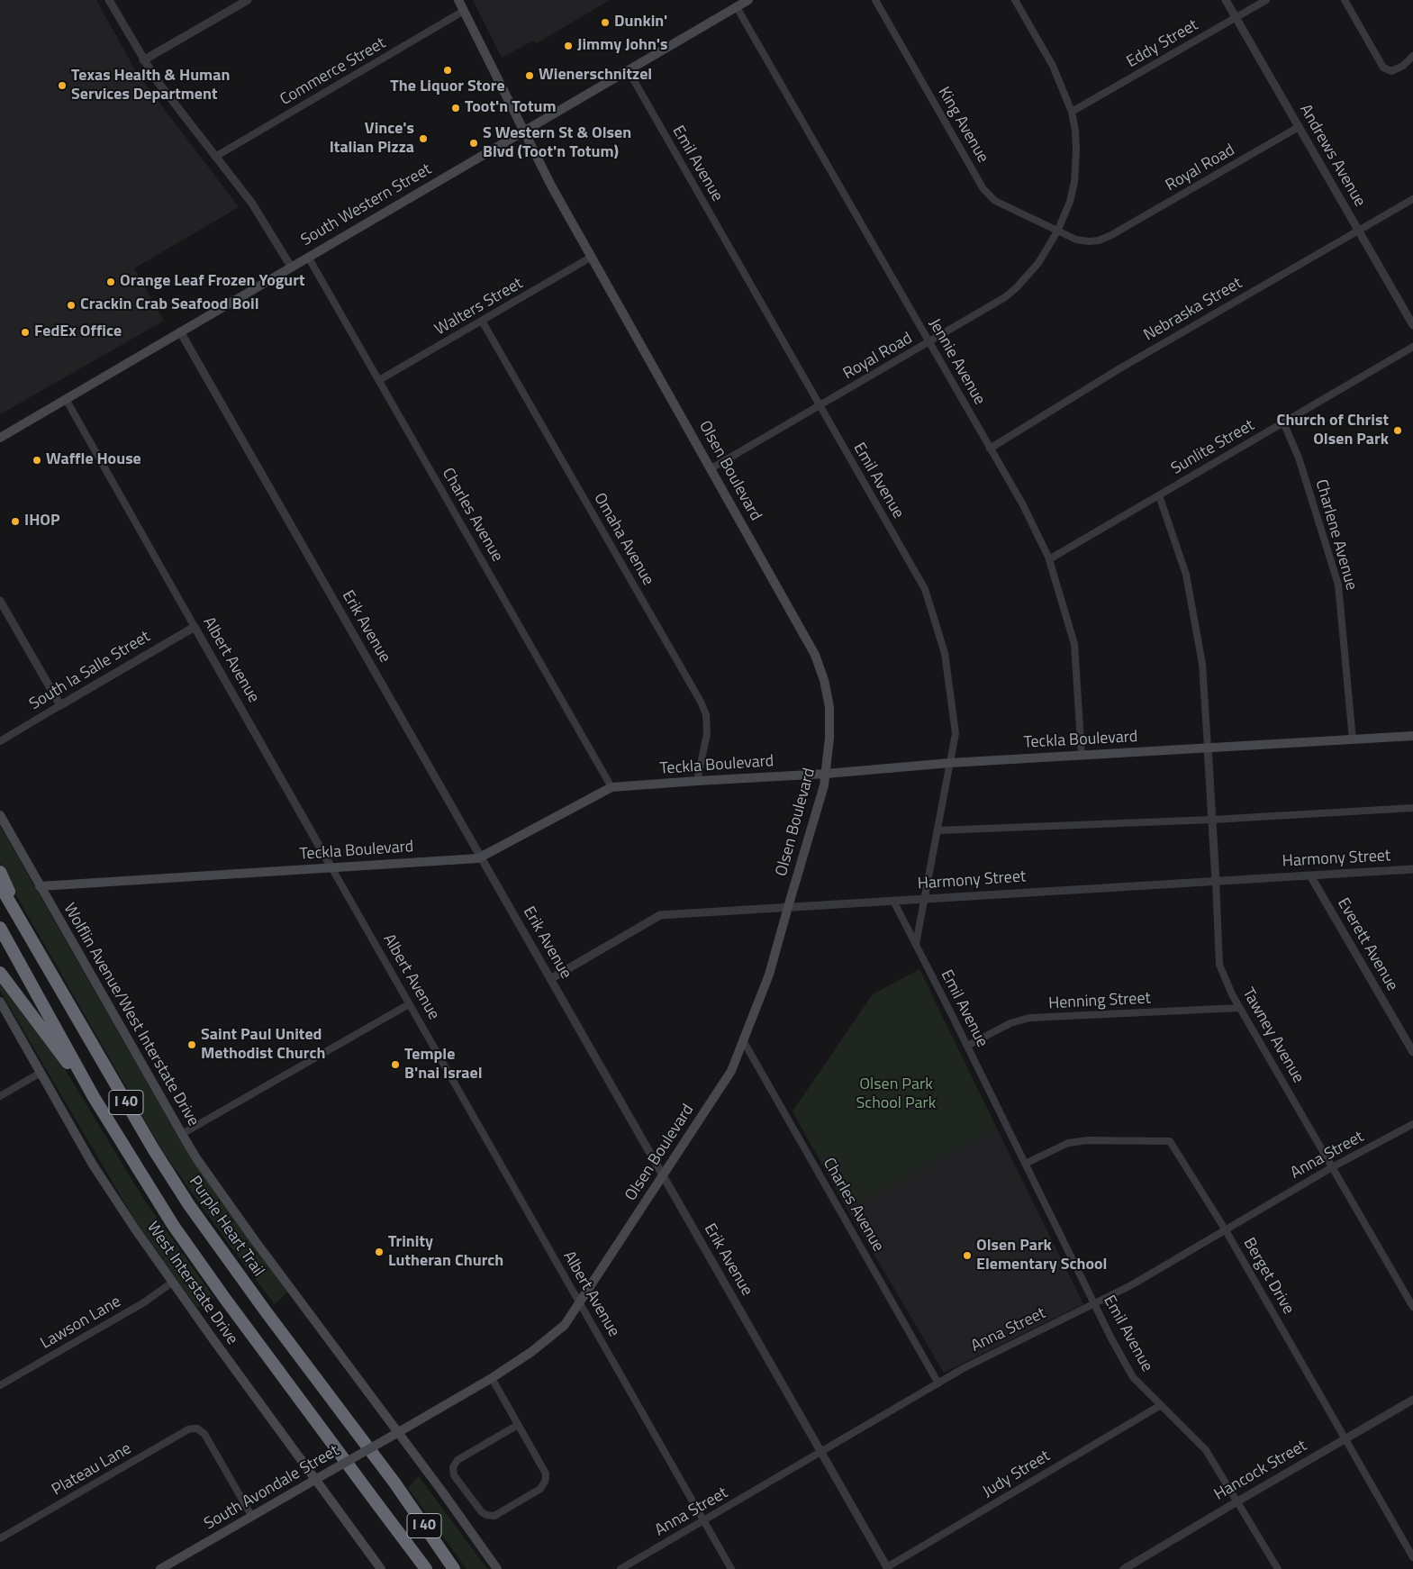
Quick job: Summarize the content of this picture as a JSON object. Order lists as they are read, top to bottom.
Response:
{
  "streets": {
    "highway": ["I 40", "Purple Heart Trail"],
    "main road": [
      "South Western Street",
      "Olsen Boulevard",
      "Teckla Boulevard",
      "Wolflin Avenue/West Interstate Drive",
      "West Interstate Drive",
      "South Avondale Street"
    ],
    "street": [
      "Eddy Street",
      "Commerce Street",
      "King Avenue",
      "Andrews Avenue",
      "Emil Avenue",
      "Royal Road",
      "Walters Street",
      "Nebraska Street",
      "Jennie Avenue",
      "Sunlite Street",
      "Charles Avenue",
      "Charlene Avenue",
      "Omaha Avenue",
      "Erik Avenue",
      "Albert Avenue",
      "South la Salle Street",
      "Harmony Street",
      "Everett Avenue",
      "Henning Street",
      "Tawney Avenue",
      "Anna Street",
      "Berget Drive",
      "Lawson Lane",
      "Plateau Lane",
      "Hancock Street",
      "Judy Street"
    ]
  },
  "crossings": [
    ["Eddy Street", "Andrews Avenue"],
    ["Commerce Street", "Olsen Boulevard"],
    ["King Avenue", "Royal Road"],
    ["Andrews Avenue", "Royal Road"],
    ["Andrews Avenue", "Nebraska Street"],
    ["Emil Avenue", "Royal Road"],
    ["Emil Avenue", "South Western Street"],
    ["Emil Avenue", "Teckla Boulevard"],
    ["Emil Avenue", "Harmony Street"],
    ["Emil Avenue", "Henning Street"],
    ["Emil Avenue", "Anna Street"],
    ["Emil Avenue", "Berget Drive"],
    ["Emil Avenue", "Hancock Street"],
    ["Emil Avenue", "Judy Street"],
    ["Royal Road", "Jennie Avenue"],
    ["Royal Road", "Olsen Boulevard"],
    ["South Western Street", "Jennie Avenue"],
    ["South Western Street", "Olsen Boulevard"],
    ["South Western Street", "Charles Avenue"],
    ["South Western Street", "Erik Avenue"],
    ["South Western Street", "Albert Avenue"],
    ["Walters Street", "Olsen Boulevard"],
    ["Walters Street", "Charles Avenue"],
    ["Walters Street", "Omaha Avenue"],
    ["Nebraska Street", "Jennie Avenue"],
    ["Jennie Avenue", "Sunlite Street"],
    ["Jennie Avenue", "Teckla Boulevard"],
    ["Sunlite Street", "Charlene Avenue"],
    ["Olsen Boulevard", "Charles Avenue"],
    ["Olsen Boulevard", "Erik Avenue"],
    ["Olsen Boulevard", "Albert Avenue"],
    ["Olsen Boulevard", "Teckla Boulevard"],
    ["Olsen Boulevard", "Harmony Street"],
    ["Olsen Boulevard", "Wolflin Avenue/West Interstate Drive"],
    ["Olsen Boulevard", "South Avondale Street"],
    ["Charles Avenue", "Teckla Boulevard"],
    ["Charles Avenue", "Anna Street"],
    ["Charlene Avenue", "Teckla Boulevard"],
    ["Omaha Avenue", "Teckla Boulevard"],
    ["Erik Avenue", "Teckla Boulevard"],
    ["Erik Avenue", "Harmony Street"],
    ["Erik Avenue", "Anna Street"],
    ["Erik Avenue", "Judy Street"],
    ["Albert Avenue", "South la Salle Street"],
    ["Albert Avenue", "Teckla Boulevard"],
    ["Albert Avenue", "Anna Street"],
    ["Teckla Boulevard", "Wolflin Avenue/West Interstate Drive"],
    ["Teckla Boulevard", "Tawney Avenue"],
    ["Harmony Street", "Everett Avenue"],
    ["Harmony Street", "Tawney Avenue"],
    ["Henning Street", "Tawney Avenue"],
    ["Wolflin Avenue/West Interstate Drive", "South Avondale Street"],
    ["Tawney Avenue", "Anna Street"],
    ["Anna Street", "Berget Drive"],
    ["Berget Drive", "Hancock Street"],
    ["West Interstate Drive", "Lawson Lane"],
    ["West Interstate Drive", "South Avondale Street"],
    ["Plateau Lane", "South Avondale Street"]
  ],
  "parks": ["Olsen Park School Park"],
  "places": [
    "Dunkin'",
    "Jimmy John's",
    "The Liquor Store",
    "Wienerschnitzel",
    "Texas Health & Human Services Department",
    "Toot'n Totum",
    "Vince's Italian Pizza",
    "S Western St & Olsen Blvd (Toot'n Totum)",
    "Orange Leaf Frozen Yogurt",
    "Crackin Crab Seafood Boil",
    "FedEx Office",
    "Church of Christ Olsen Park",
    "Waffle House",
    "IHOP",
    "Saint Paul United Methodist Church",
    "Temple B'nai Israel",
    "Trinity Lutheran Church",
    "Olsen Park Elementary School"
  ]
}
